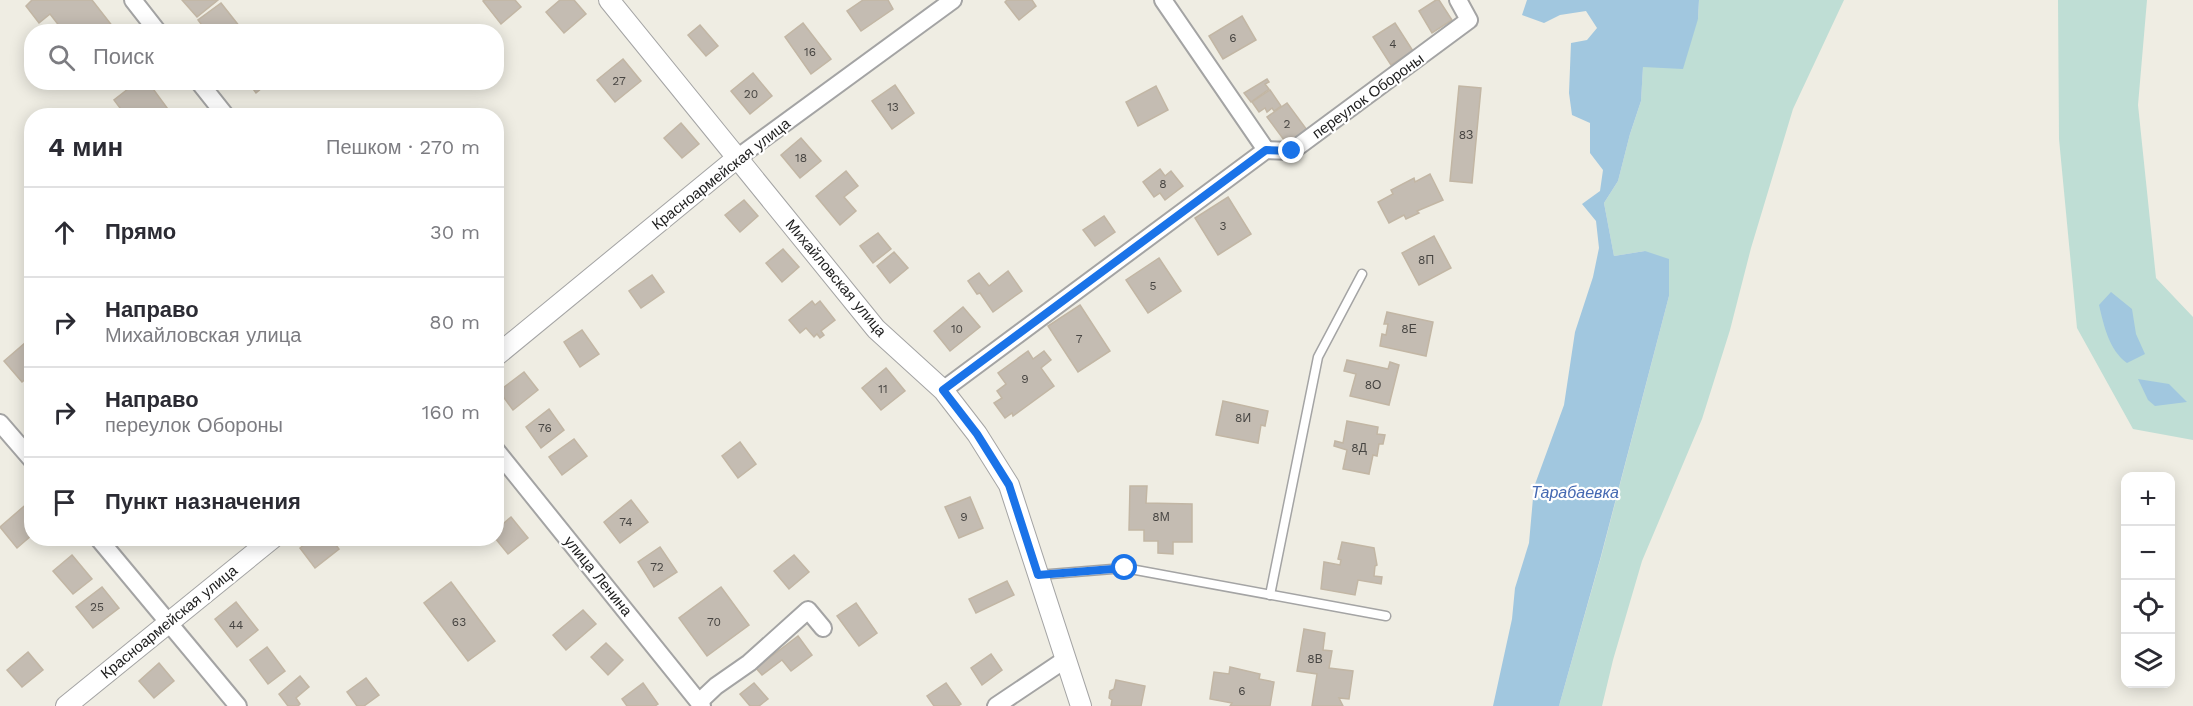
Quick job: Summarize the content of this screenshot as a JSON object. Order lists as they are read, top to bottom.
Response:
{
  "streets": {
    "street": [
      "переулок Обороны",
      "Красноармейская улица",
      "Михайловская улица",
      "улица Ленина"
    ]
  },
  "crossings": [
    ["Красноармейская улица", "Михайловская улица"]
  ],
  "water": ["Тарабаевка"],
  "house_numbers": [
    "6",
    "4",
    "16",
    "27",
    "20",
    "13",
    "2",
    "8З",
    "18",
    "8",
    "3",
    "8П",
    "5",
    "10",
    "8Е",
    "7",
    "9",
    "8О",
    "11",
    "8И",
    "76",
    "8Д",
    "9",
    "8М",
    "74",
    "72",
    "25",
    "63",
    "70",
    "44",
    "8В",
    "6"
  ],
  "page": {
    "search": "Поиск",
    "heading": ["4 мин", "Пешком · 270 m"],
    "list": [
      ["Прямо", "30 m"],
      ["Направо", "Михайловская улица", "80 m"],
      ["Направо", "переулок Обороны", "160 m"],
      "Пункт назначения"
    ],
    "map_buttons": ["+", "−"]
  }
}
